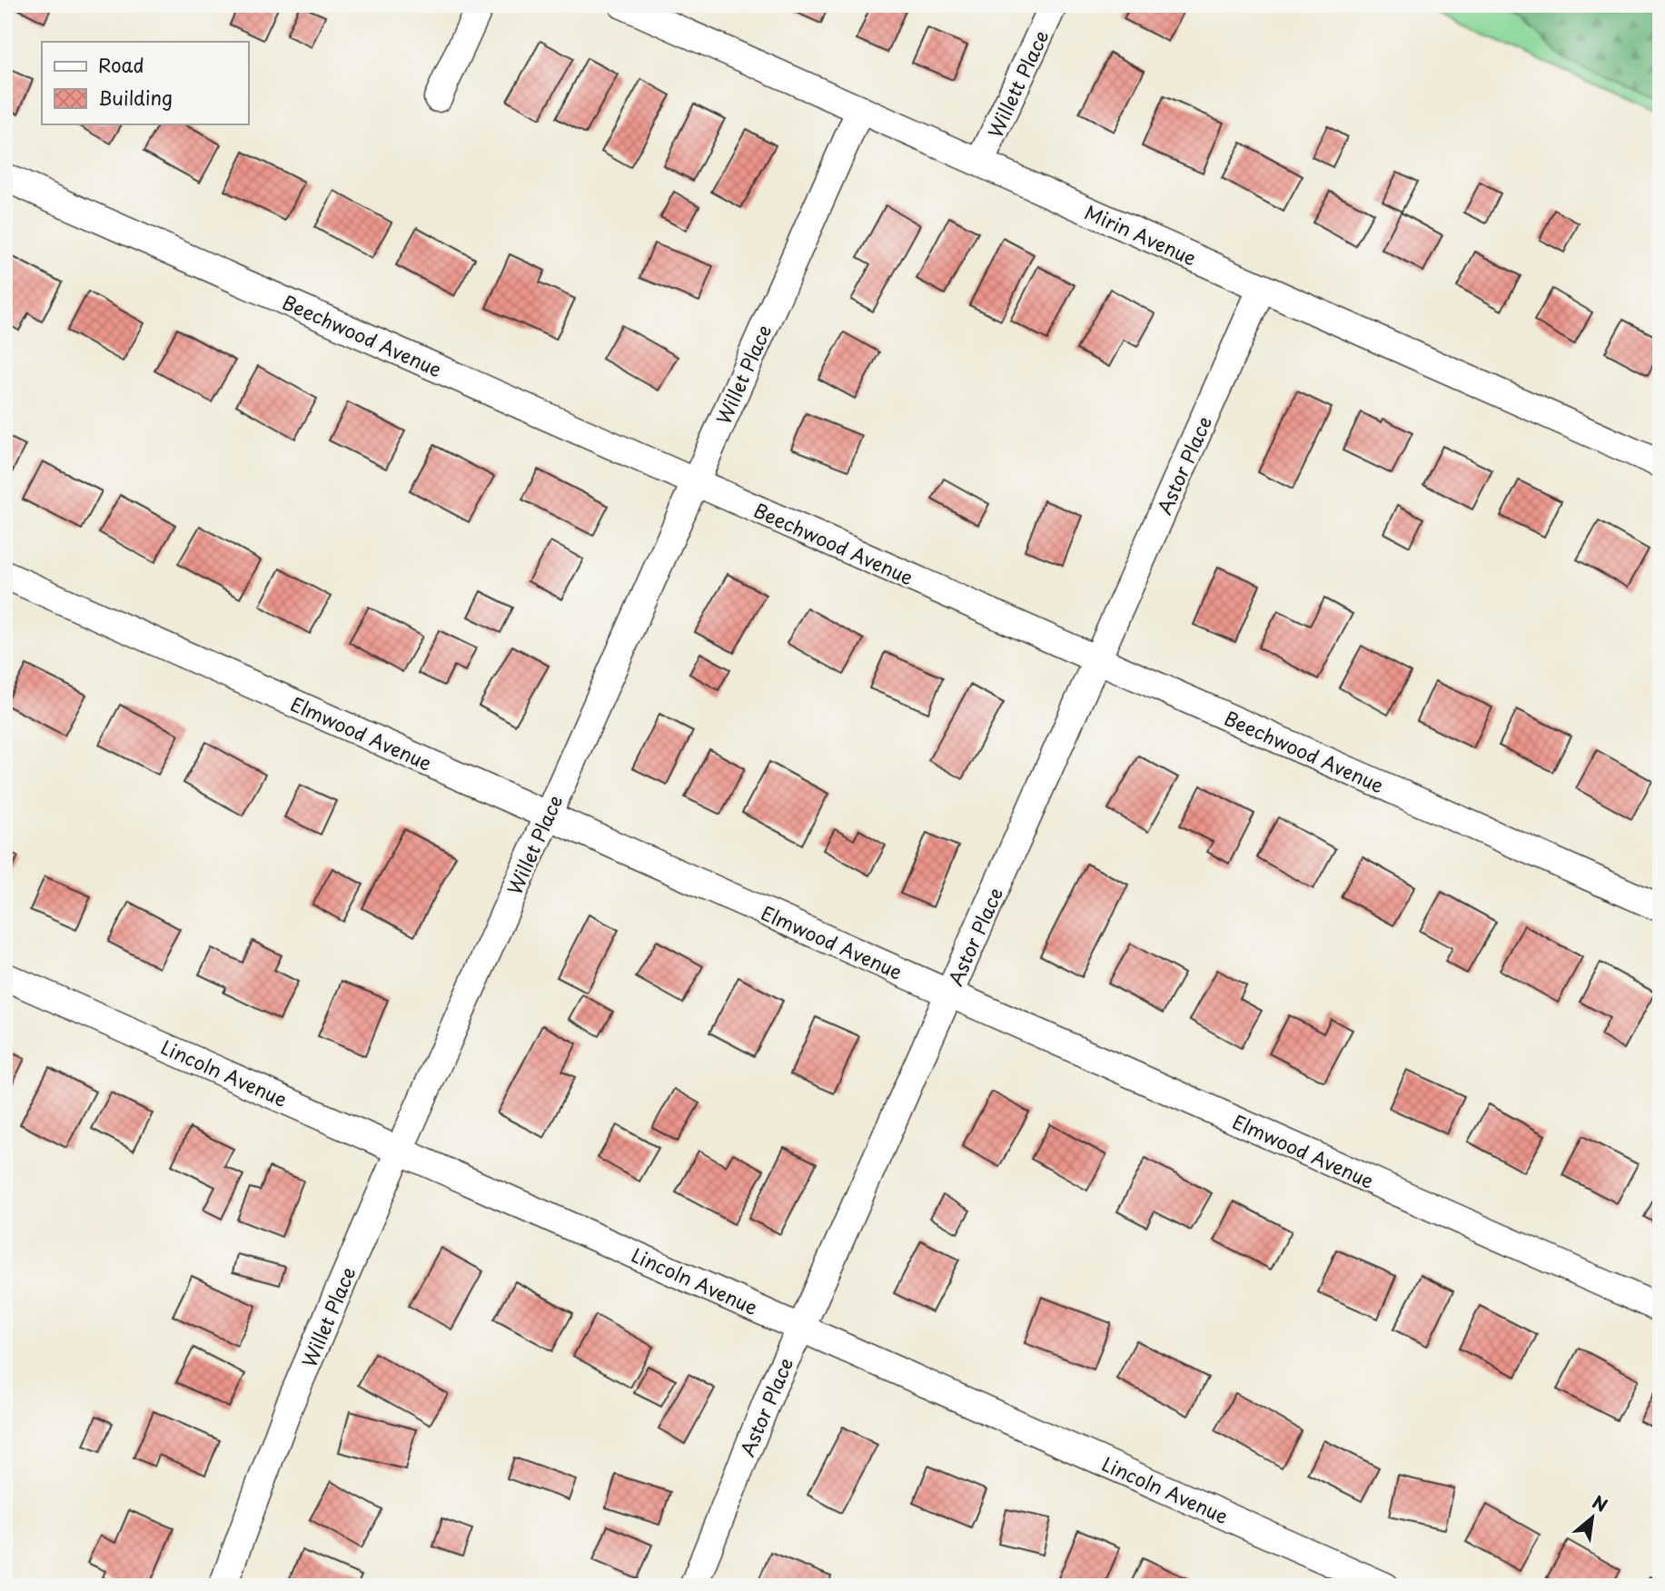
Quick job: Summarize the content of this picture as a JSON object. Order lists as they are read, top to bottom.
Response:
{
  "streets": {
    "street": [
      "Willett Place",
      "Mirin Avenue",
      "Beechwood Avenue",
      "Willet Place",
      "Astor Place",
      "Elmwood Avenue",
      "Lincoln Avenue"
    ]
  },
  "crossings": [
    ["Willett Place", "Mirin Avenue"],
    ["Mirin Avenue", "Willet Place"],
    ["Mirin Avenue", "Astor Place"],
    ["Beechwood Avenue", "Willet Place"],
    ["Beechwood Avenue", "Astor Place"],
    ["Willet Place", "Elmwood Avenue"],
    ["Willet Place", "Lincoln Avenue"],
    ["Astor Place", "Elmwood Avenue"],
    ["Astor Place", "Lincoln Avenue"]
  ],
  "legend": ["Road", "Building"],
  "north": "top right"
}
